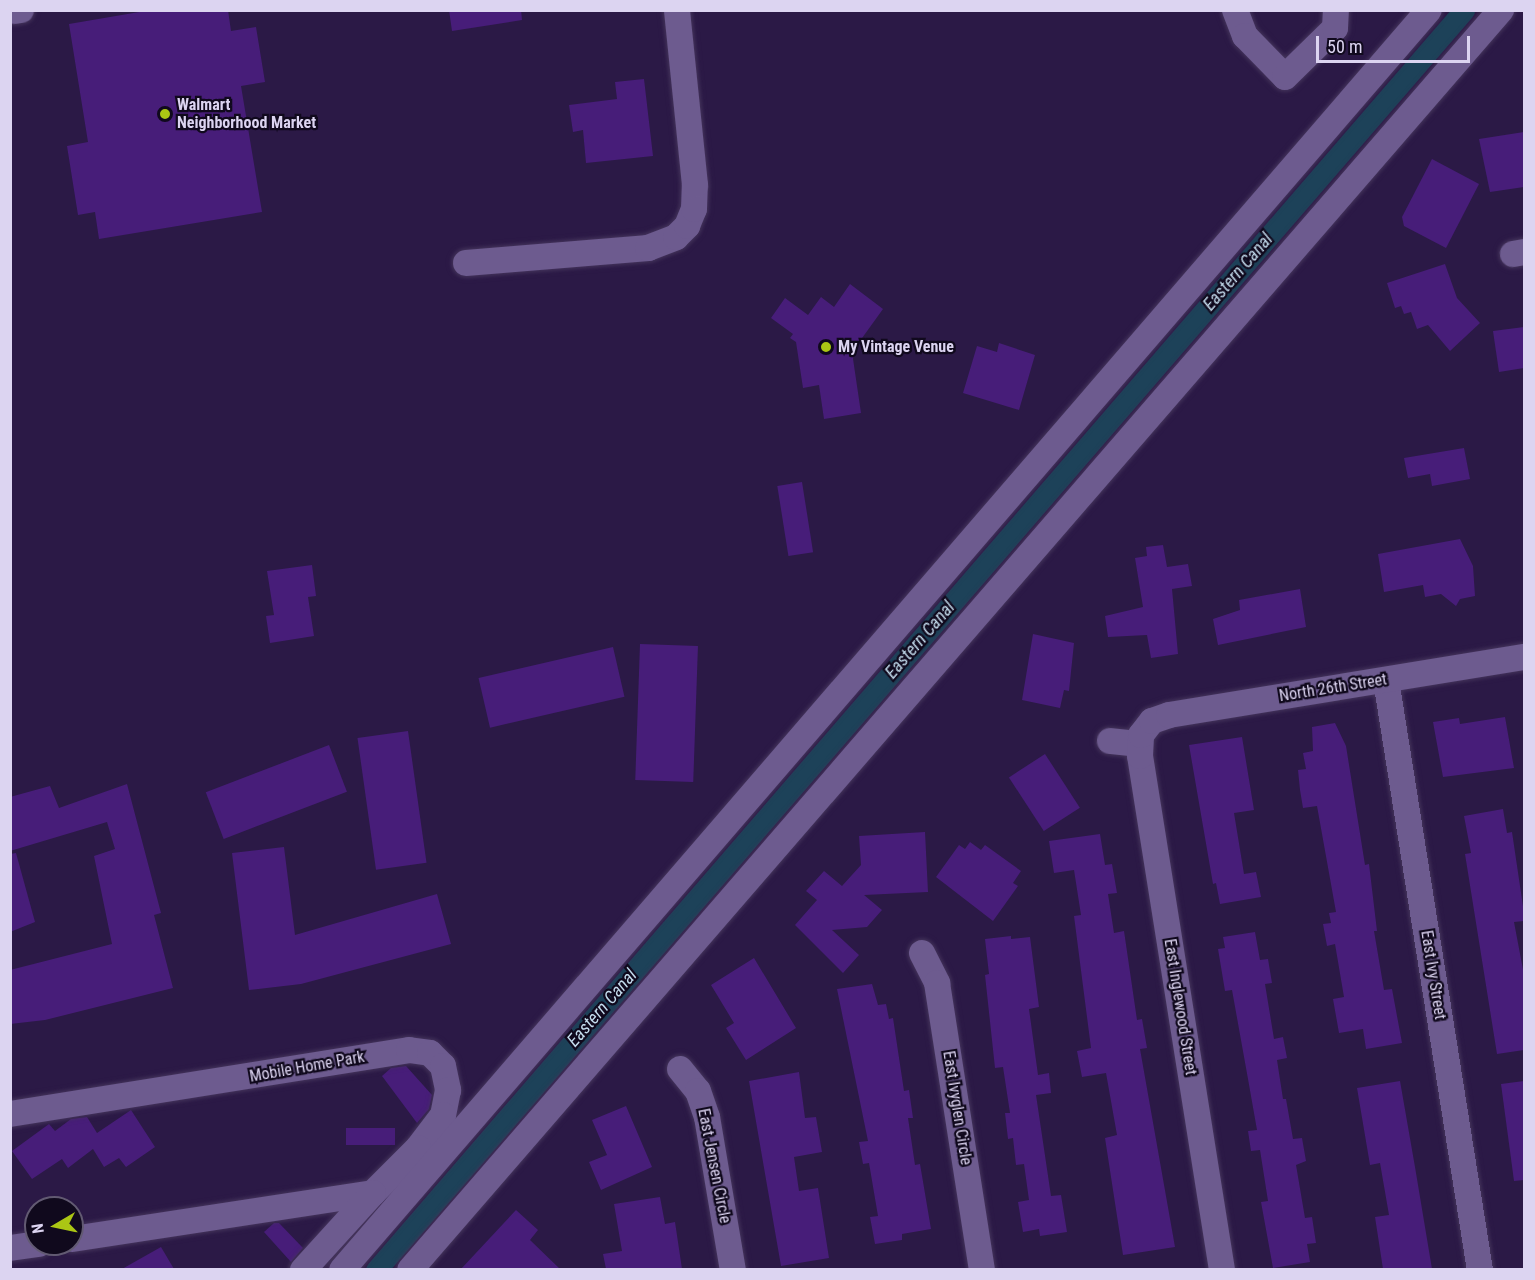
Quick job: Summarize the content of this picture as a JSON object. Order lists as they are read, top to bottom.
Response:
{
  "streets": {
    "street": [
      "North 26th Street",
      "East Ivy Street",
      "East Inglewood Street",
      "Mobile Home Park",
      "East Ivyglen Circle",
      "East Jensen Circle"
    ]
  },
  "crossings": [
    ["North 26th Street", "East Ivy Street"],
    ["North 26th Street", "East Inglewood Street"]
  ],
  "water": ["Eastern Canal"],
  "places": ["Walmart Neighborhood Market", "My Vintage Venue"],
  "scale_bar": "50 m",
  "north": "left"
}
